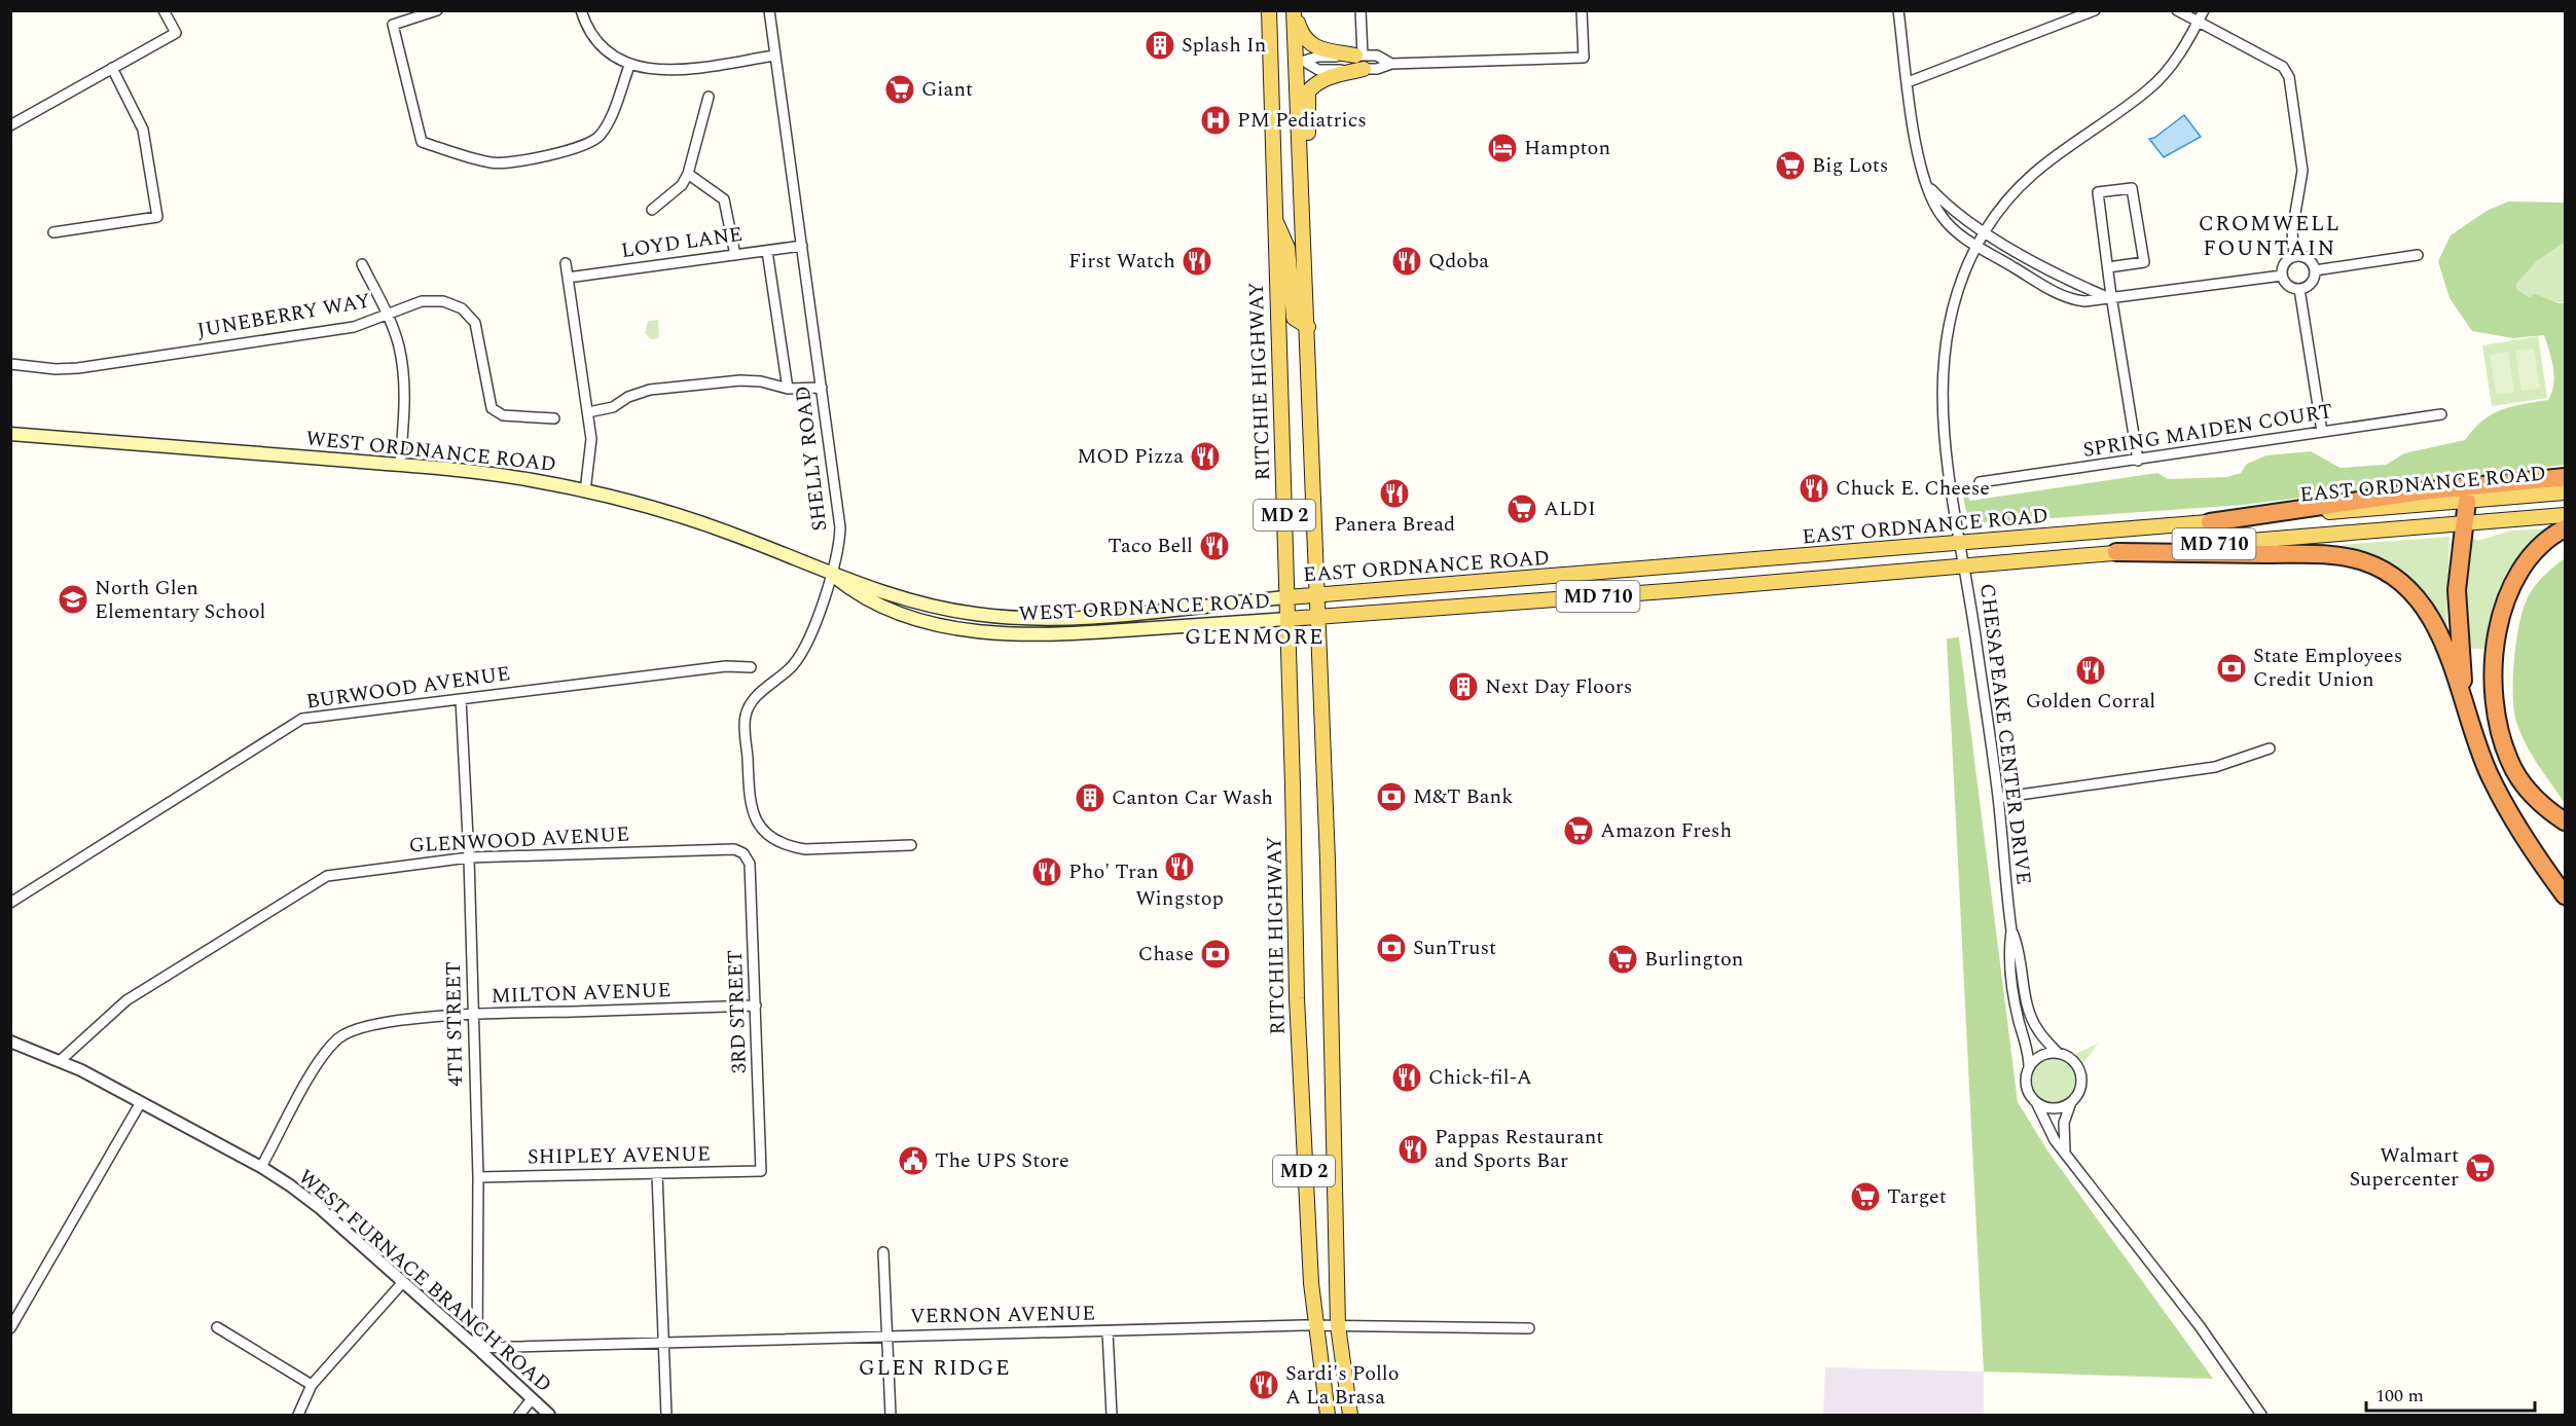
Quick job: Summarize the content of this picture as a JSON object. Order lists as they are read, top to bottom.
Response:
{
  "streets": {
    "main road": [
      "RITCHIE HIGHWAY",
      "WEST ORDNANCE ROAD",
      "EAST ORDNANCE ROAD",
      "MD 2",
      "MD 710"
    ],
    "street": [
      "LOYD LANE",
      "JUNEBERRY WAY",
      "SPRING MAIDEN COURT",
      "SHELLY ROAD",
      "BURWOOD AVENUE",
      "CHESAPEAKE CENTER DRIVE",
      "GLENWOOD AVENUE",
      "MILTON AVENUE",
      "3RD STREET",
      "4TH STREET",
      "SHIPLEY AVENUE",
      "WEST FURNACE BRANCH ROAD",
      "VERNON AVENUE"
    ]
  },
  "crossings": [
    ["LOYD LANE", "SHELLY ROAD"],
    ["RITCHIE HIGHWAY", "WEST ORDNANCE ROAD"],
    ["RITCHIE HIGHWAY", "EAST ORDNANCE ROAD"],
    ["RITCHIE HIGHWAY", "VERNON AVENUE"],
    ["WEST ORDNANCE ROAD", "SHELLY ROAD"],
    ["WEST ORDNANCE ROAD", "EAST ORDNANCE ROAD"],
    ["EAST ORDNANCE ROAD", "MD 2"],
    ["EAST ORDNANCE ROAD", "CHESAPEAKE CENTER DRIVE"],
    ["MD 2", "VERNON AVENUE"],
    ["BURWOOD AVENUE", "4TH STREET"],
    ["GLENWOOD AVENUE", "3RD STREET"],
    ["GLENWOOD AVENUE", "4TH STREET"],
    ["GLENWOOD AVENUE", "WEST FURNACE BRANCH ROAD"],
    ["MILTON AVENUE", "3RD STREET"],
    ["MILTON AVENUE", "4TH STREET"],
    ["MILTON AVENUE", "WEST FURNACE BRANCH ROAD"],
    ["3RD STREET", "SHIPLEY AVENUE"],
    ["4TH STREET", "SHIPLEY AVENUE"],
    ["4TH STREET", "WEST FURNACE BRANCH ROAD"],
    ["4TH STREET", "VERNON AVENUE"],
    ["WEST FURNACE BRANCH ROAD", "VERNON AVENUE"]
  ],
  "districts": ["CROMWELL FOUNTAIN", "GLENMORE", "GLEN RIDGE"],
  "places": {
    "building": ["Splash In", "Next Day Floors", "Canton Car Wash"],
    "supermarket": [
      "Giant",
      "Big Lots",
      "ALDI",
      "Amazon Fresh",
      "Burlington",
      "Walmart Supercenter",
      "Target"
    ],
    "hospital": ["PM Pediatrics"],
    "hotel": ["Hampton"],
    "restaurant": [
      "First Watch",
      "Qdoba",
      "MOD Pizza",
      "Chuck E. Cheese",
      "Panera Bread",
      "Taco Bell",
      "Golden Corral",
      "Wingstop",
      "Pho' Tran",
      "Chick-fil-A",
      "Pappas Restaurant and Sports Bar",
      "Sardi's Pollo A La Brasa"
    ],
    "school or university": ["North Glen Elementary School"],
    "bank": [
      "State Employees Credit Union",
      "M&T Bank",
      "SunTrust",
      "Chase"
    ],
    "public building": ["The UPS Store"]
  },
  "scale_bar": "100 m"
}
